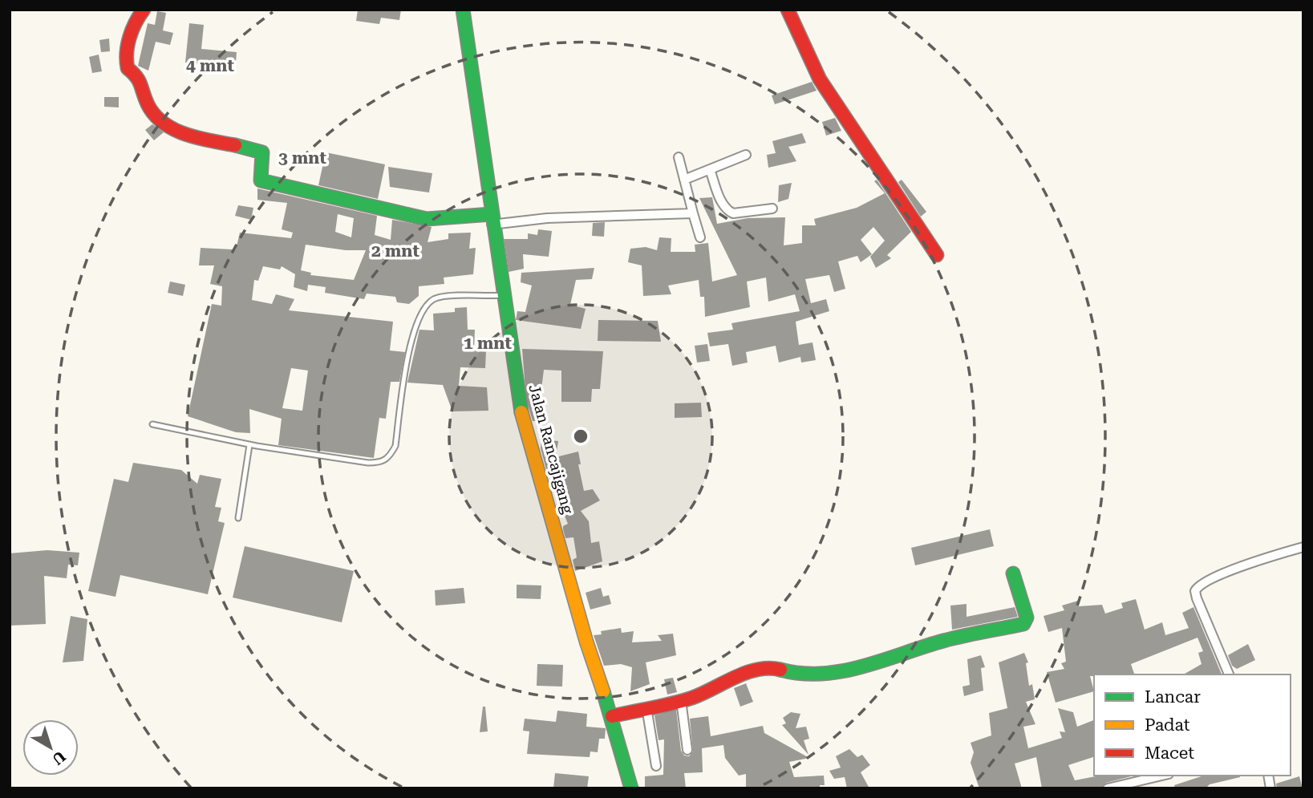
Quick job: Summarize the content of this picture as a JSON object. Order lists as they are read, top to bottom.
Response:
{
  "streets": {
    "street": ["Jalan Rancajigang"]
  },
  "legend": ["Lancar", "Padat", "Macet"],
  "north": "bottom right",
  "rings": [
    "4 mnt",
    "3 mnt",
    "2 mnt",
    "1 mnt"
  ]
}
